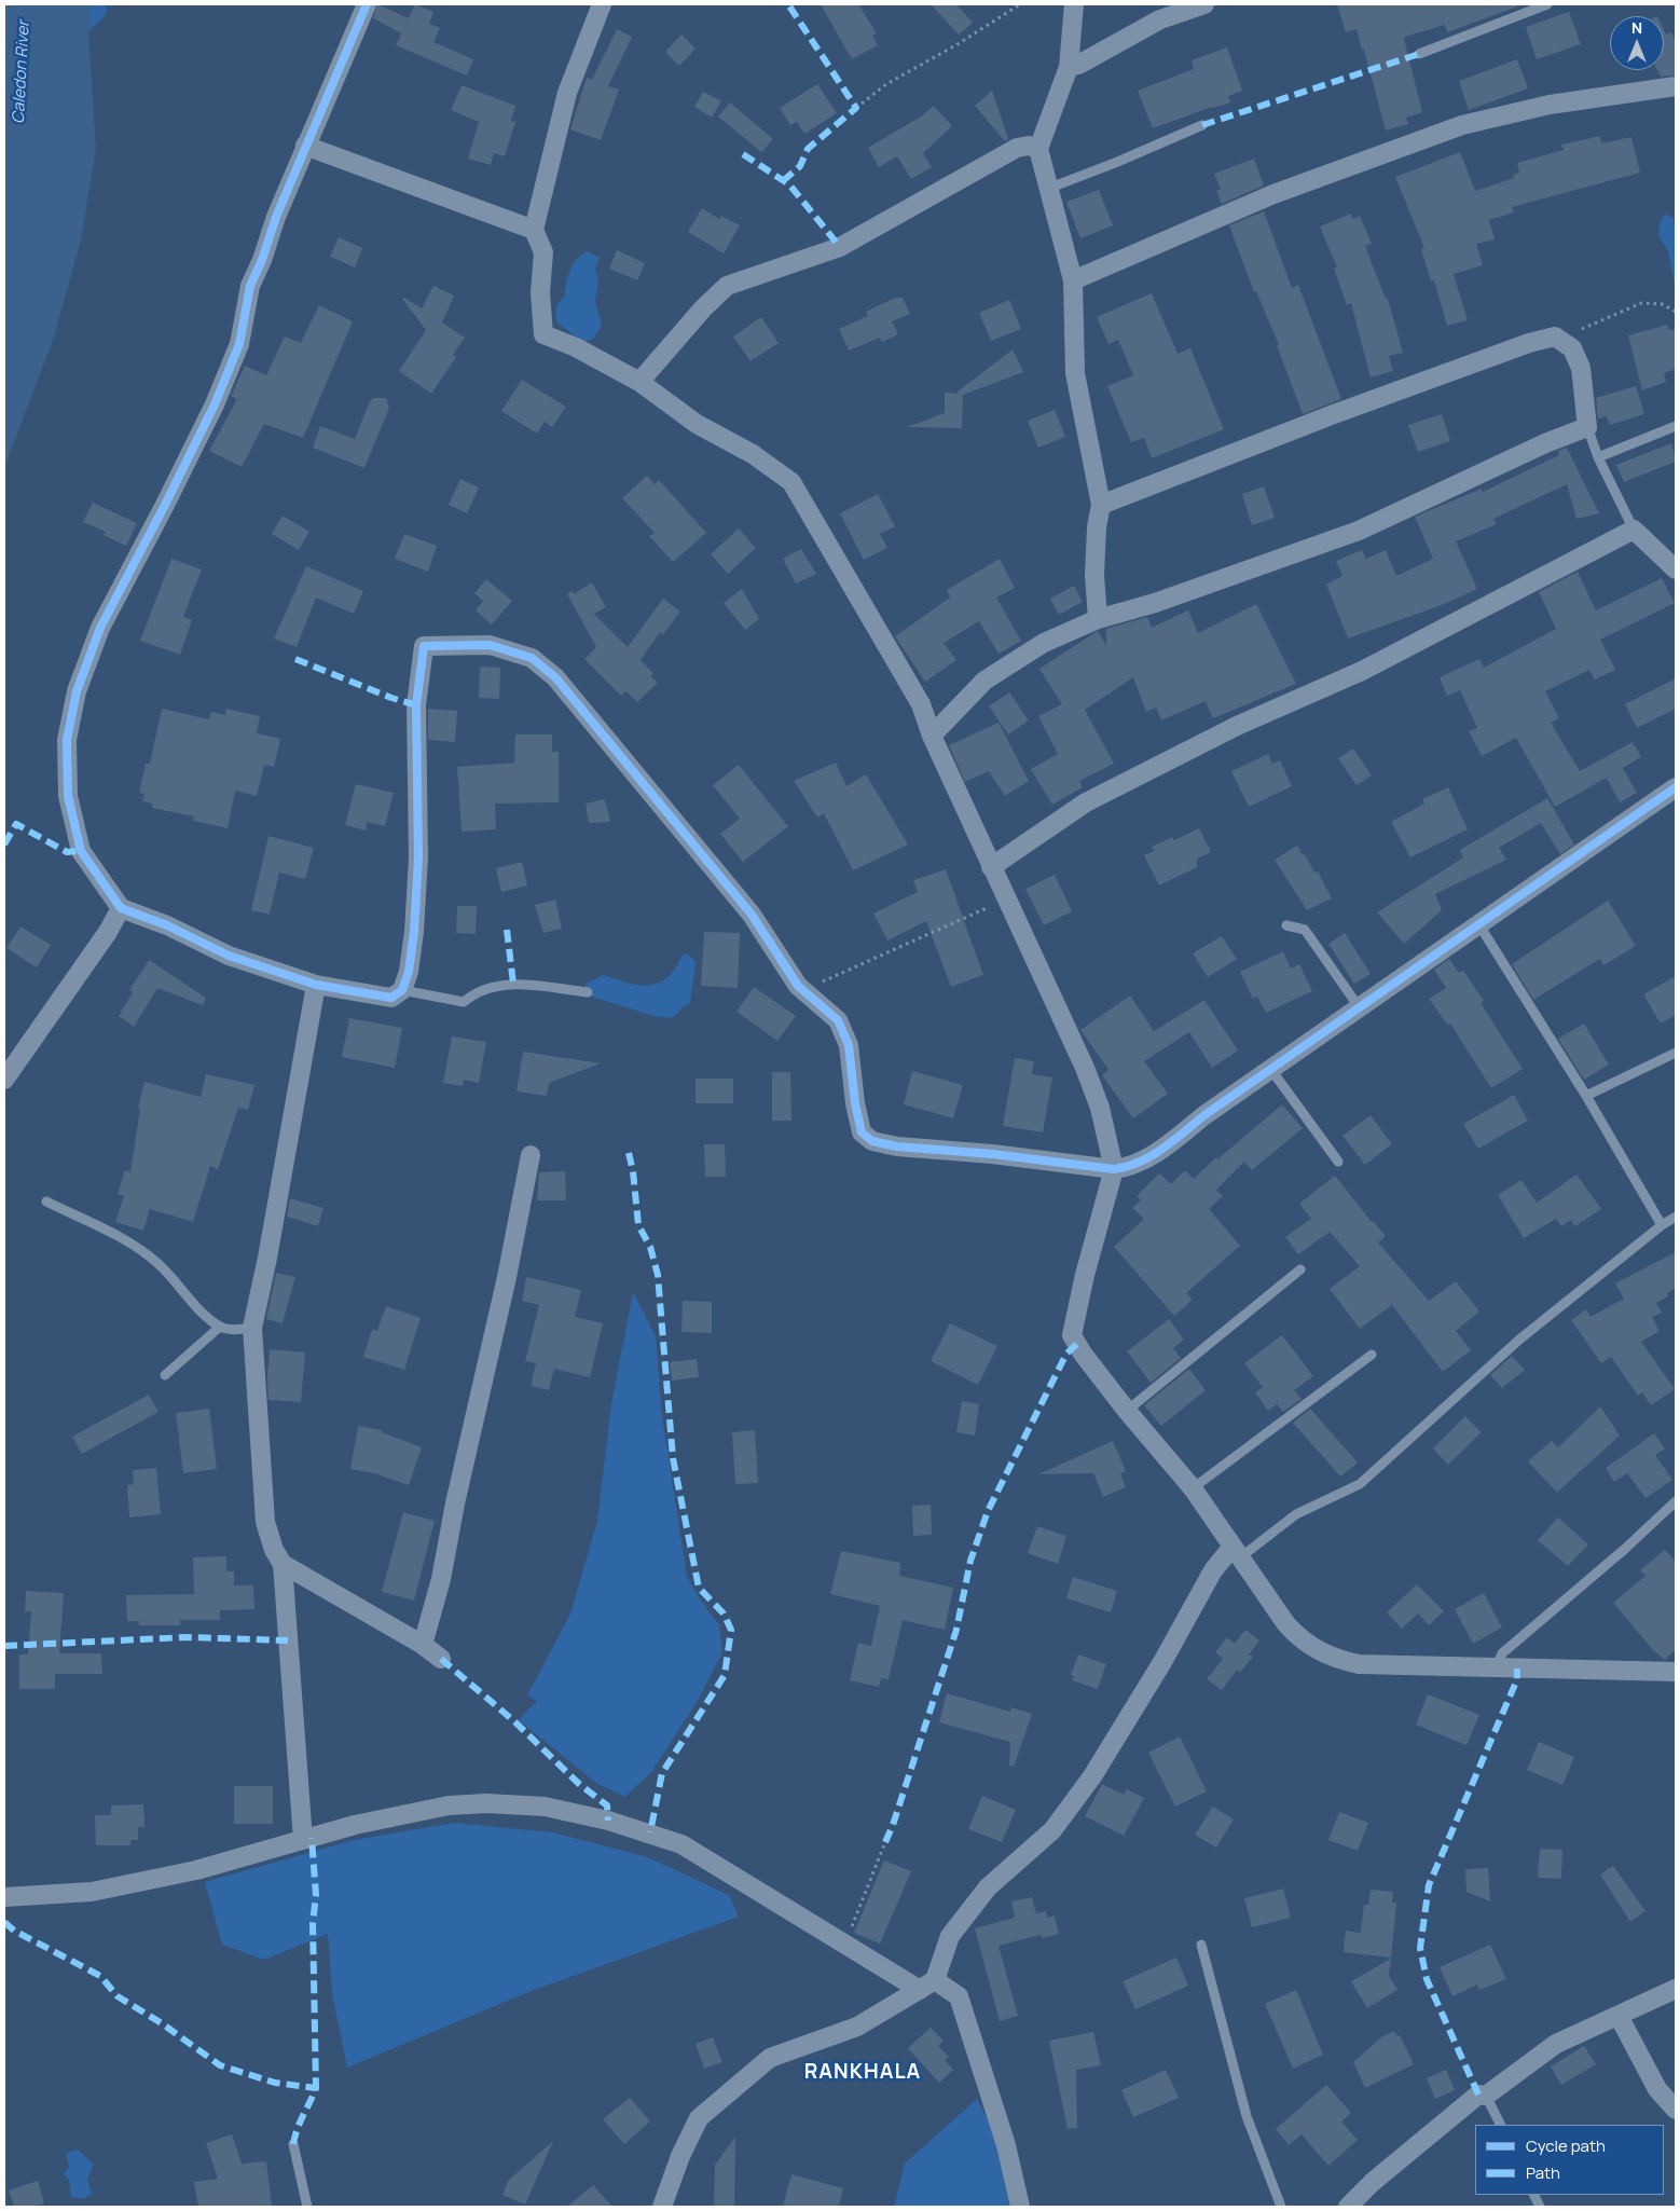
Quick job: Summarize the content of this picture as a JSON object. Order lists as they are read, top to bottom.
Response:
{
  "districts": ["RANKHALA"],
  "water": ["Caledon River"],
  "legend": ["Cycle path", "Path"],
  "north": "top"
}
